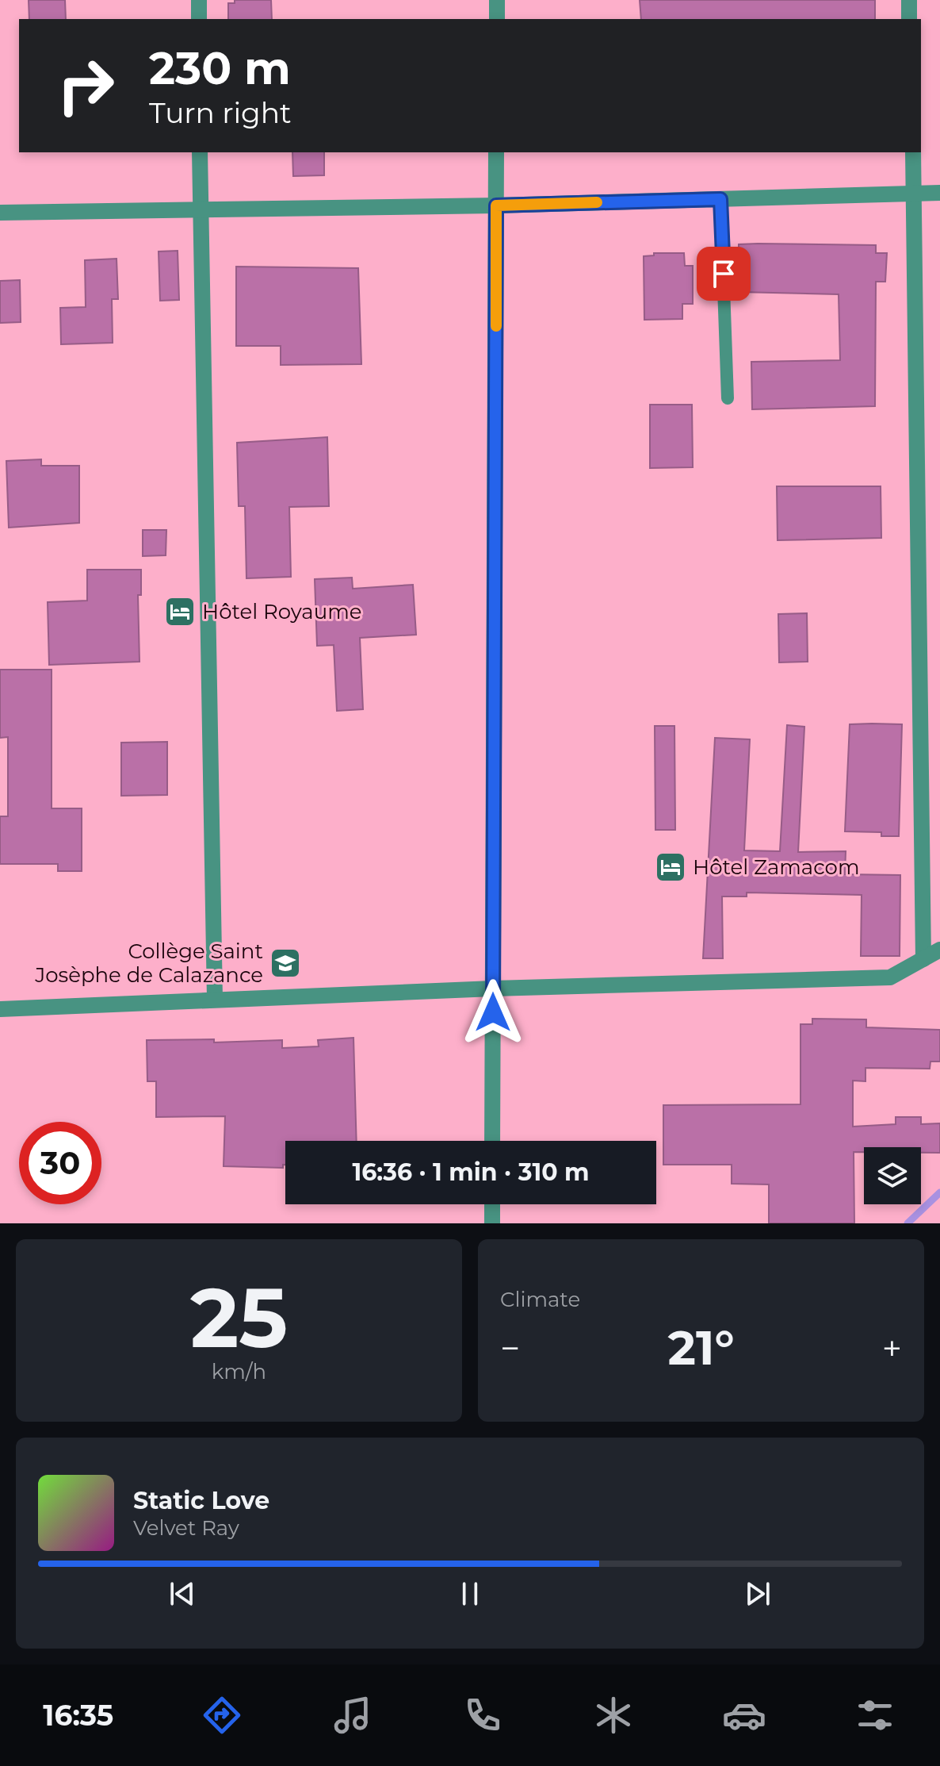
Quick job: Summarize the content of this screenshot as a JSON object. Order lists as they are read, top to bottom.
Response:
{
  "places": {
    "hotel": ["Hôtel Royaume", "Hôtel Zamacom"],
    "school or university": ["Collège Saint Josèphe de Calazance"]
  },
  "page": {
    "turn": ["230 m", "Turn right"],
    "limit": "30",
    "trip": "16:36 · 1 min · 310 m",
    "tile": [
      ["25", "km/h"],
      "Climate"
    ],
    "heat": ["−", "21°", "+"],
    "song": ["Static Love", "Velvet Ray"],
    "tabs": "16:35"
  }
}
